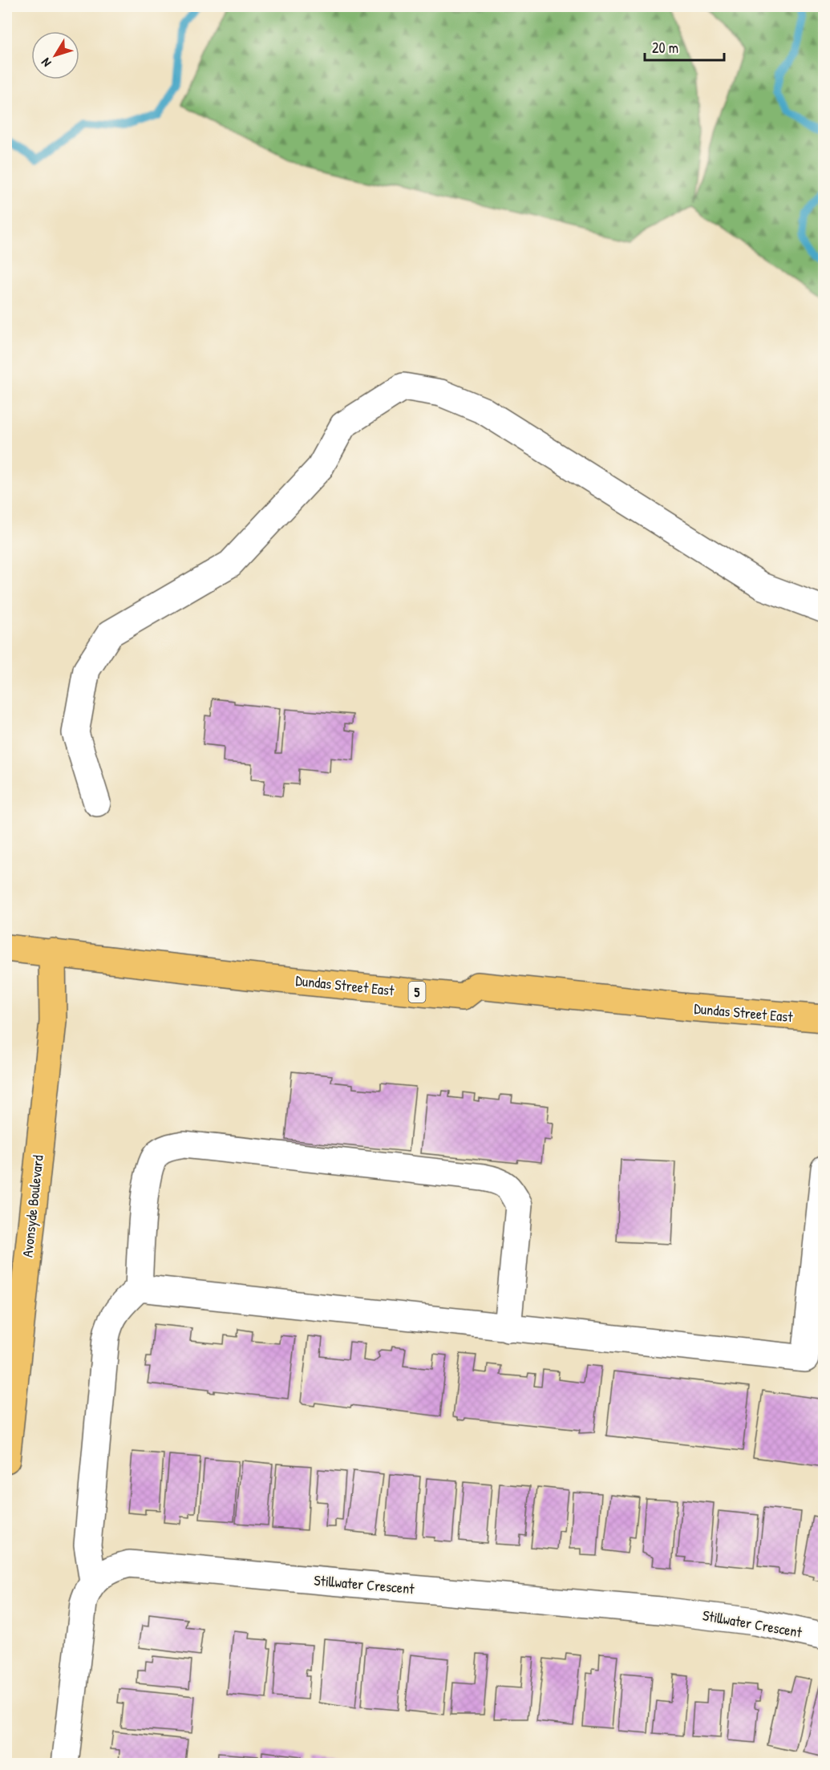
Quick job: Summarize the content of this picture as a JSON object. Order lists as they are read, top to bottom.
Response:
{
  "streets": {
    "main road": ["Dundas Street East", "5", "Avonsyde Boulevard"],
    "street": ["Stillwater Crescent"]
  },
  "crossings": [
    ["Dundas Street East", "Avonsyde Boulevard"]
  ],
  "scale_bar": "20 m",
  "north": "bottom left"
}
